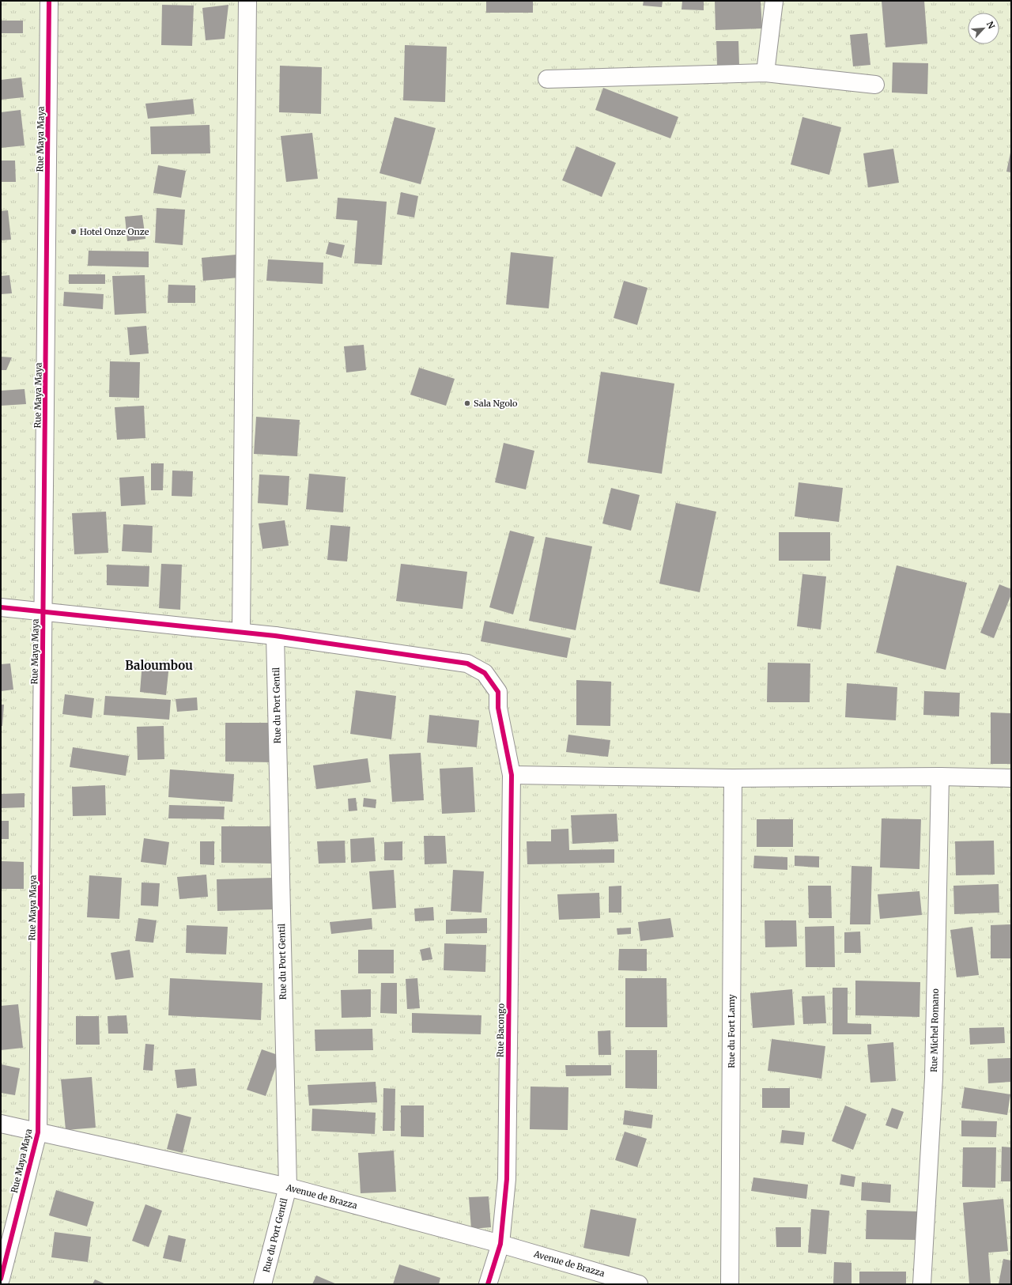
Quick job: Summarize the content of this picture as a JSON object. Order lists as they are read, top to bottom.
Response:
{
  "streets": {
    "street": [
      "Rue Maya Maya",
      "Rue du Port Gentil",
      "Rue Bacongo",
      "Rue Michel Romano",
      "Rue du Fort Lamy",
      "Avenue de Brazza"
    ]
  },
  "crossings": [
    ["Rue Maya Maya", "Rue Bacongo"],
    ["Rue Maya Maya", "Avenue de Brazza"],
    ["Rue du Port Gentil", "Rue Bacongo"],
    ["Rue du Port Gentil", "Avenue de Brazza"],
    ["Rue Bacongo", "Avenue de Brazza"]
  ],
  "districts": ["Baloumbou"],
  "places": ["Hotel Onze Onze", "Sala Ngolo"],
  "north": "top right"
}
